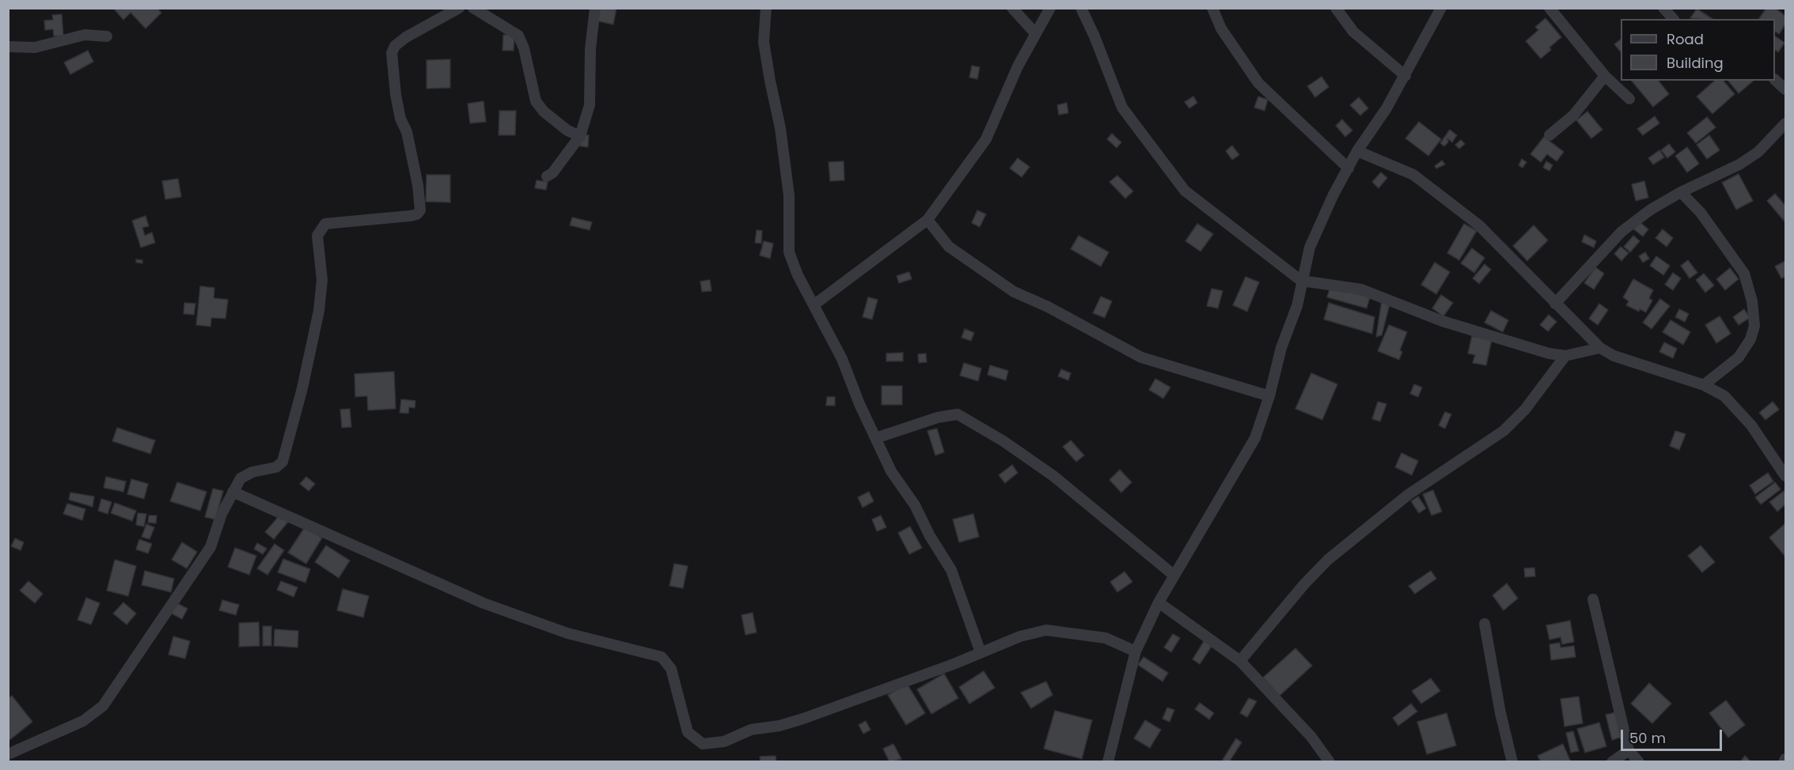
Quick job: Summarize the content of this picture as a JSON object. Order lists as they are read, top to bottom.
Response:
{
  "legend": ["Road", "Building"],
  "scale_bar": "50 m"
}
